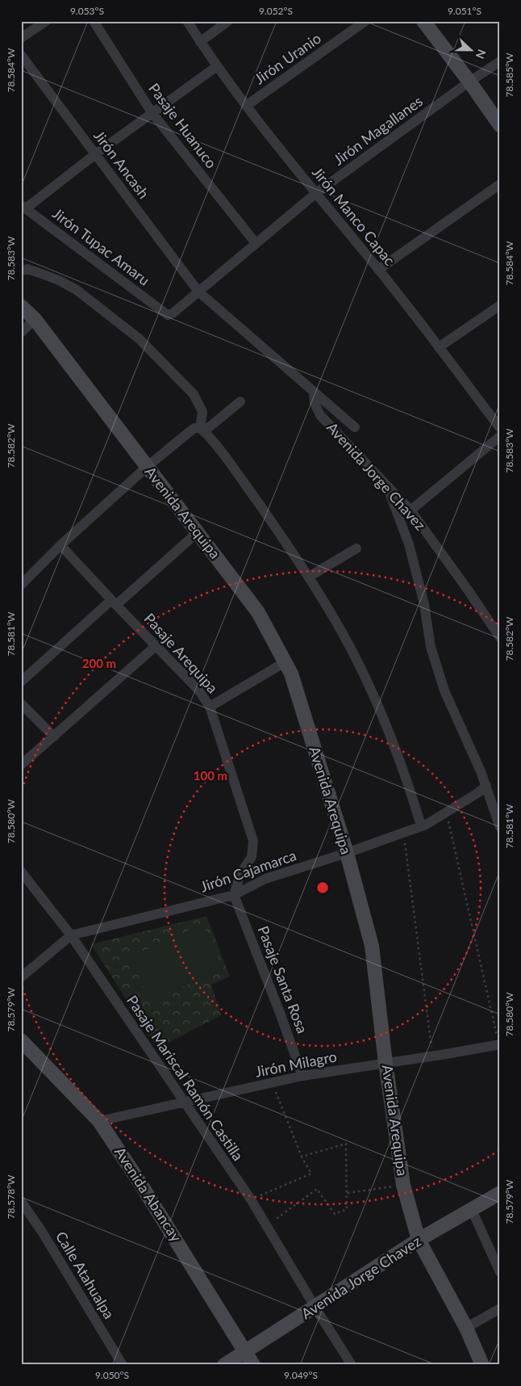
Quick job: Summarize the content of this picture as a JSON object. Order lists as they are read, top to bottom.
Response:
{
  "streets": {
    "main road": ["Avenida Jorge Chavez", "Avenida Arequipa", "Avenida Abancay"],
    "street": [
      "Jirón Uranio",
      "Pasaje Huanuco",
      "Jirón Magallanes",
      "Jirón Ancash",
      "Jirón Manco Capac",
      "Jirón Tupac Amaru",
      "Pasaje Arequipa",
      "Jirón Cajamarca",
      "Pasaje Santa Rosa",
      "Jirón Milagro",
      "Pasaje Mariscal Ramón Castilla",
      "Calle Atahualpa"
    ]
  },
  "crossings": [
    ["Jirón Uranio", "Jirón Manco Capac"],
    ["Pasaje Huanuco", "Jirón Magallanes"],
    ["Jirón Magallanes", "Jirón Ancash"],
    ["Jirón Magallanes", "Jirón Manco Capac"],
    ["Jirón Magallanes", "Jirón Tupac Amaru"],
    ["Jirón Ancash", "Avenida Jorge Chavez"],
    ["Avenida Jorge Chavez", "Avenida Arequipa"],
    ["Avenida Jorge Chavez", "Pasaje Mariscal Ramón Castilla"],
    ["Avenida Jorge Chavez", "Avenida Abancay"],
    ["Avenida Arequipa", "Jirón Cajamarca"],
    ["Avenida Arequipa", "Jirón Milagro"],
    ["Pasaje Arequipa", "Jirón Cajamarca"],
    ["Pasaje Arequipa", "Pasaje Santa Rosa"],
    ["Jirón Cajamarca", "Pasaje Santa Rosa"],
    ["Jirón Cajamarca", "Pasaje Mariscal Ramón Castilla"],
    ["Pasaje Santa Rosa", "Jirón Milagro"],
    ["Jirón Milagro", "Pasaje Mariscal Ramón Castilla"],
    ["Jirón Milagro", "Avenida Abancay"]
  ],
  "north": "right",
  "coordinates": [
    "9.053°S",
    "9.052°S",
    "9.051°S",
    "78.584°W",
    "78.585°W",
    "78.583°W",
    "78.582°W",
    "78.581°W",
    "78.580°W",
    "78.579°W",
    "78.578°W",
    "9.050°S",
    "9.049°S"
  ],
  "rings": ["200 m", "100 m"]
}
